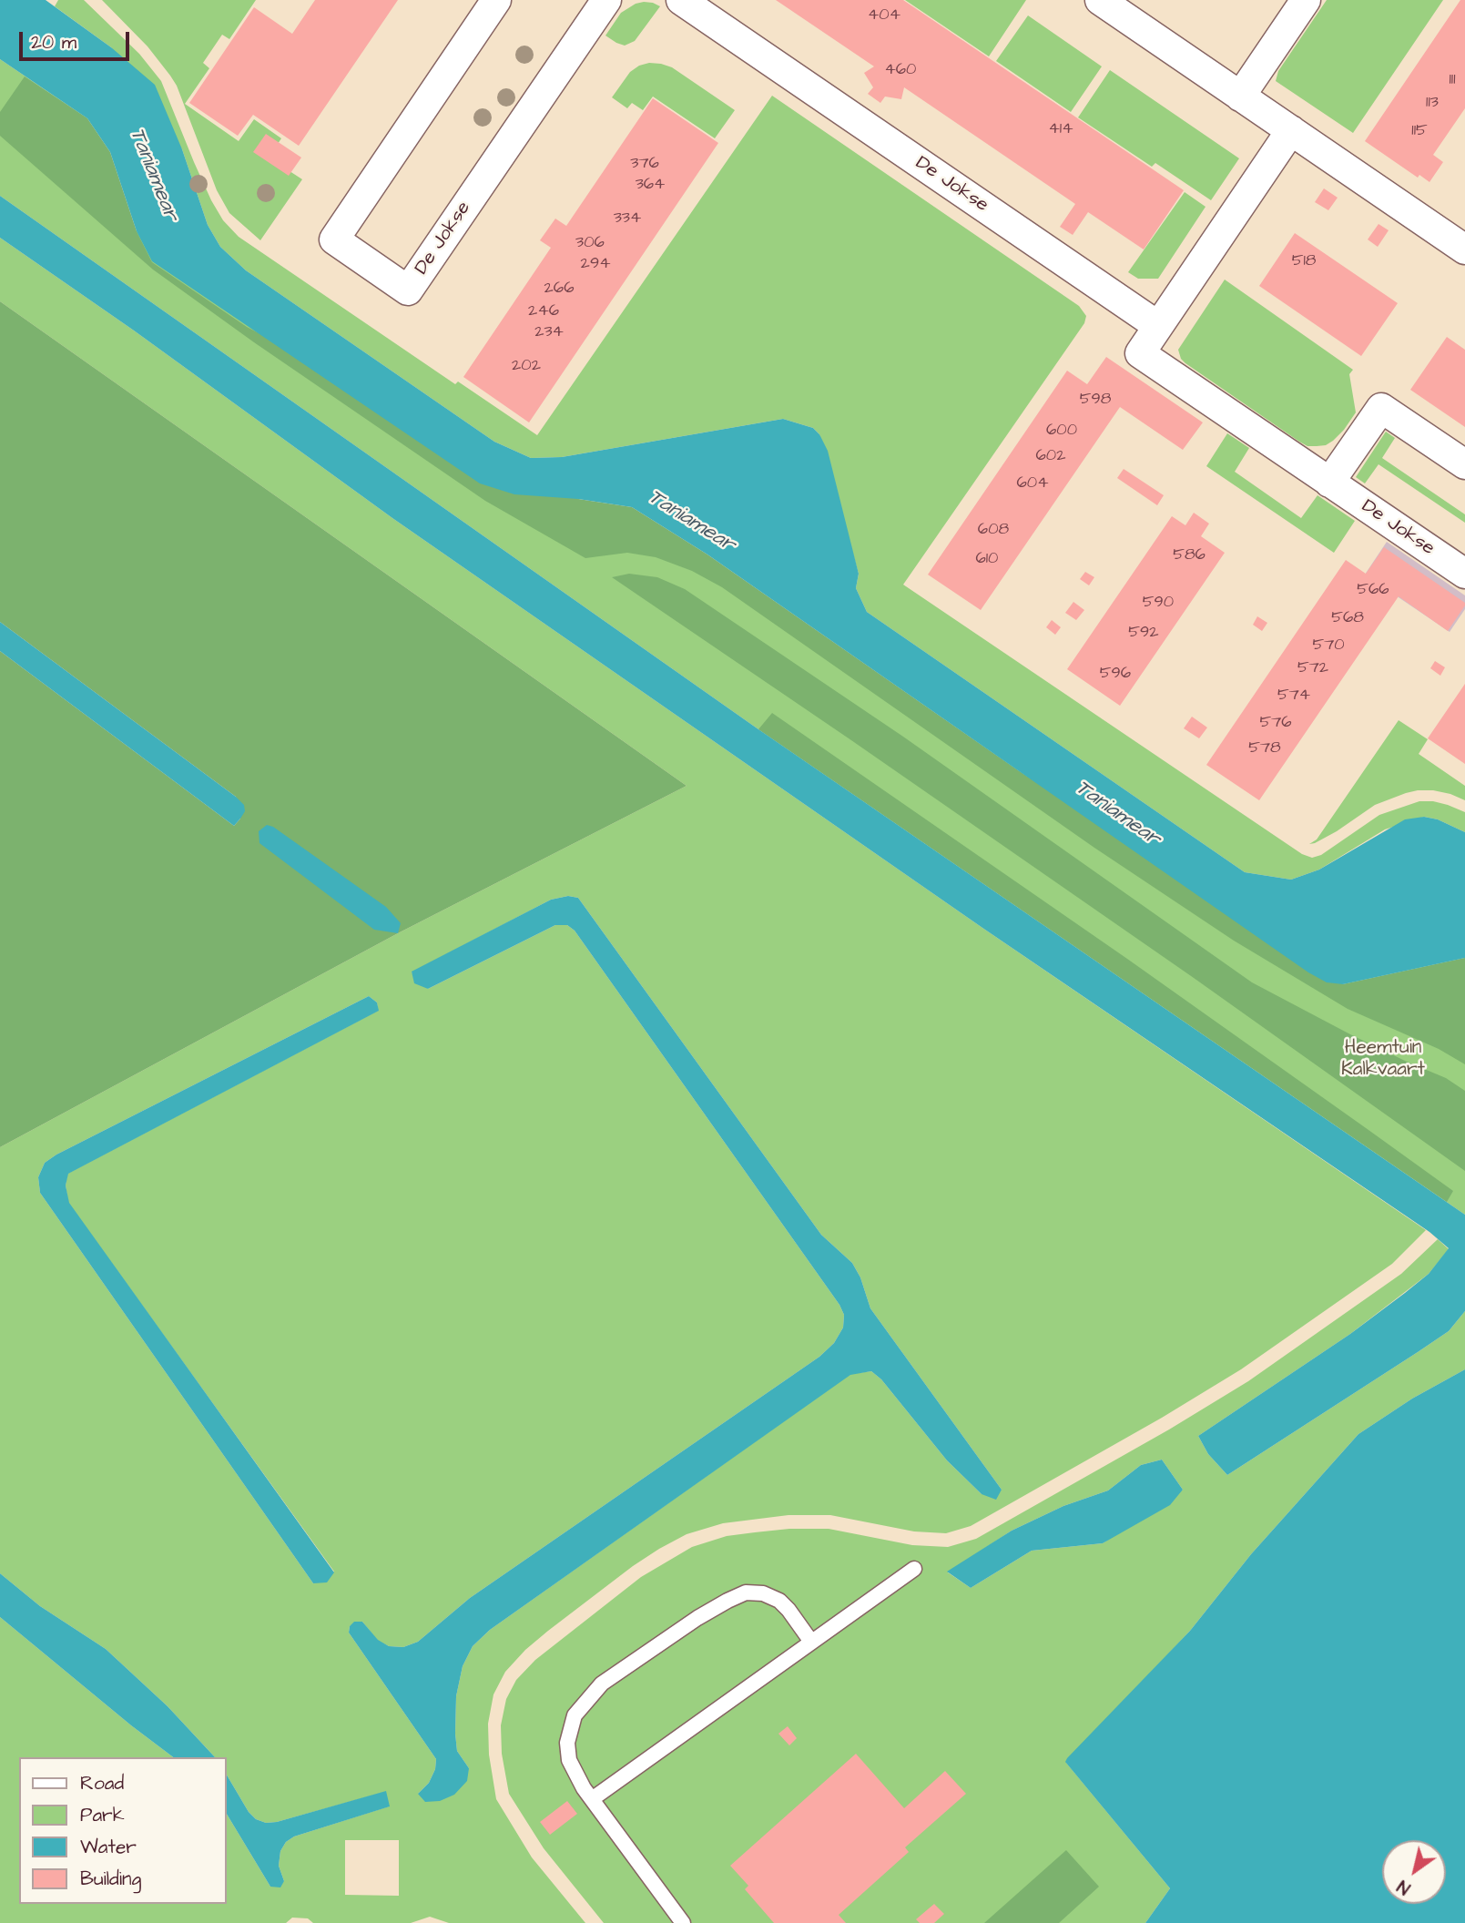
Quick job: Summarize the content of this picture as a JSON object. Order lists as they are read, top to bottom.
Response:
{
  "streets": {
    "street": ["De Jokse"]
  },
  "water": ["Taniamear"],
  "parks": ["Heemtuin Kalkvaart"],
  "house_numbers": [
    "404",
    "460",
    "111",
    "113",
    "414",
    "115",
    "376",
    "364",
    "334",
    "306",
    "518",
    "294",
    "266",
    "246",
    "234",
    "202",
    "598",
    "600",
    "602",
    "604",
    "608",
    "586",
    "610",
    "566",
    "590",
    "568",
    "592",
    "570",
    "572",
    "596",
    "574",
    "576",
    "578"
  ],
  "legend": [
    "Road",
    "Park",
    "Water",
    "Building"
  ],
  "scale_bar": "20 m",
  "north": "bottom left"
}
